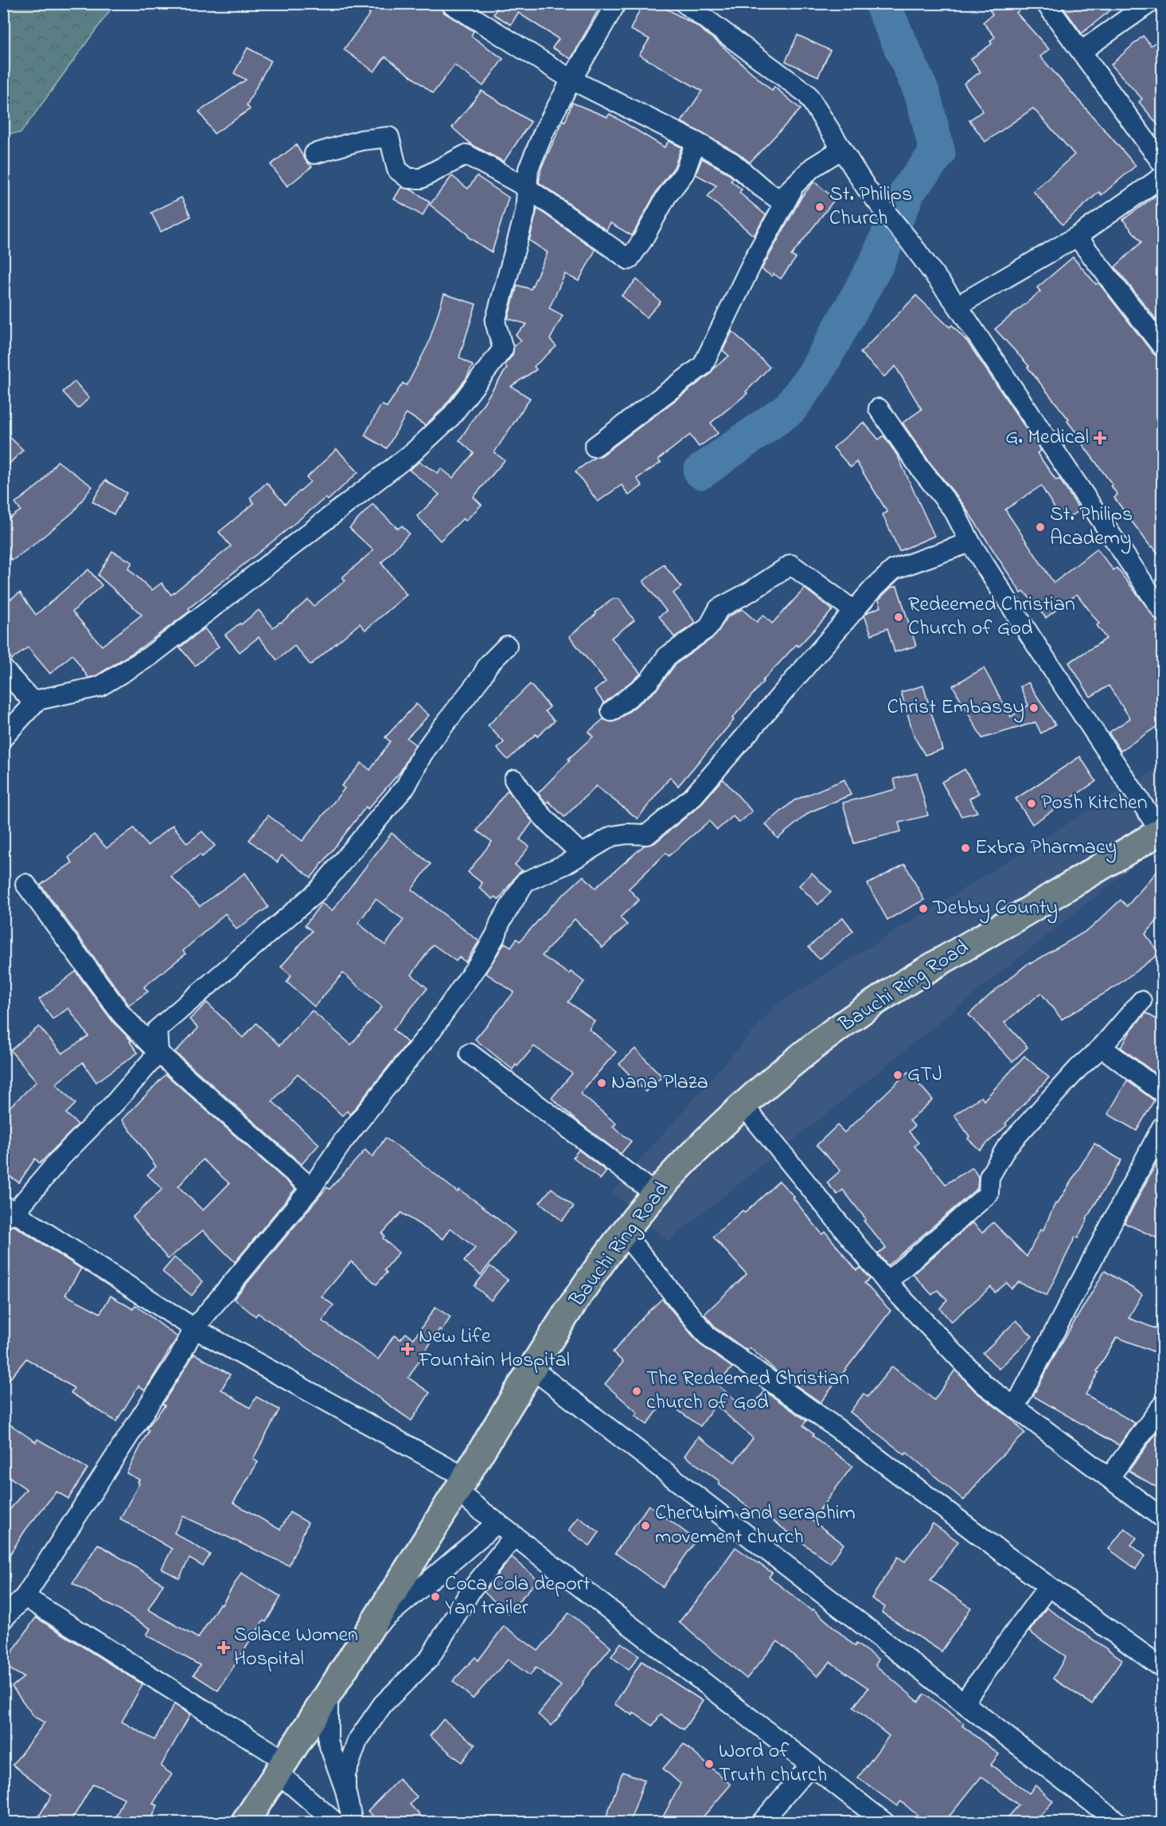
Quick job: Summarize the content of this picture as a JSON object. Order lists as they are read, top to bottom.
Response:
{
  "streets": {
    "main road": ["Bauchi Ring Road"]
  },
  "places": {
    "other": [
      "St. Philips Church",
      "St. Philips Academy",
      "Redeemed Christian Church of God",
      "Christ Embassy",
      "Posh Kitchen",
      "Exbra Pharmacy",
      "Debby County",
      "GTJ",
      "Nana Plaza",
      "The Redeemed Christian church of God",
      "Cherubim and seraphim movement church",
      "Coca Cola deport Yan trailer",
      "Word of Truth church"
    ],
    "health": ["G. Medical", "New Life Fountain Hospital", "Solace Women Hospital"]
  }
}
